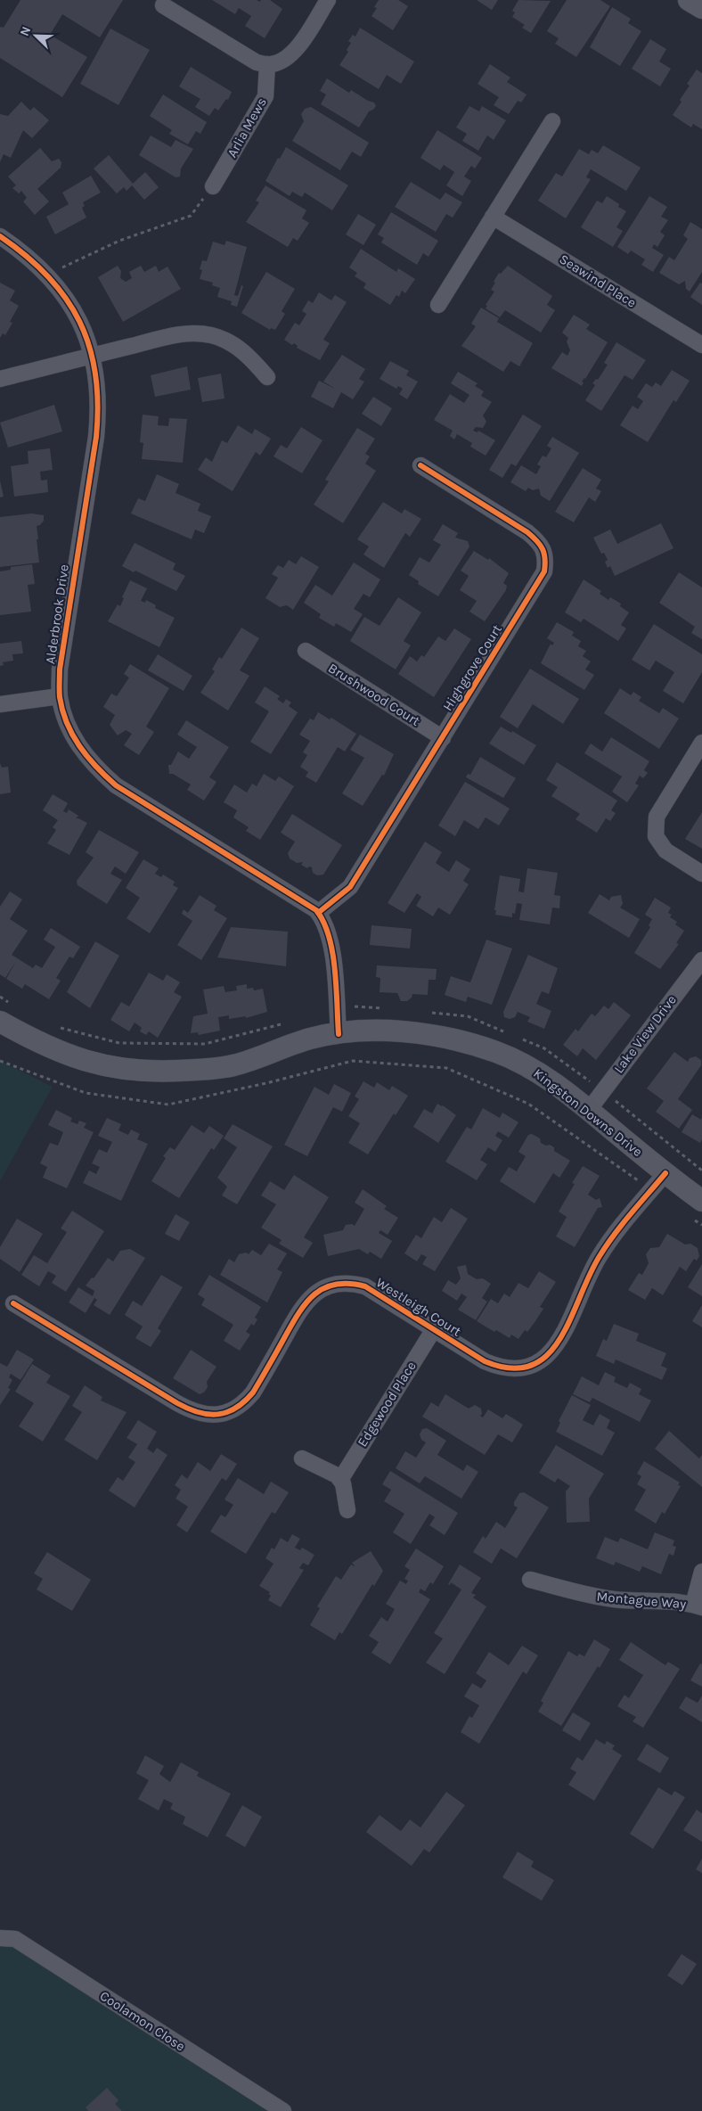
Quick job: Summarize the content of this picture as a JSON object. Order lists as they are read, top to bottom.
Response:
{
  "streets": {
    "street": [
      "Arlia Mews",
      "Seawind Place",
      "Alderbrook Drive",
      "Highgrove Court",
      "Brushwood Court",
      "Lake View Drive",
      "Kingston Downs Drive",
      "Westleigh Court",
      "Edgewood Place",
      "Montague Way",
      "Coolamon Close"
    ]
  },
  "crossings": [
    ["Alderbrook Drive", "Highgrove Court"],
    ["Highgrove Court", "Brushwood Court"],
    ["Lake View Drive", "Kingston Downs Drive"],
    ["Kingston Downs Drive", "Westleigh Court"],
    ["Westleigh Court", "Edgewood Place"]
  ],
  "north": "top left"
}
